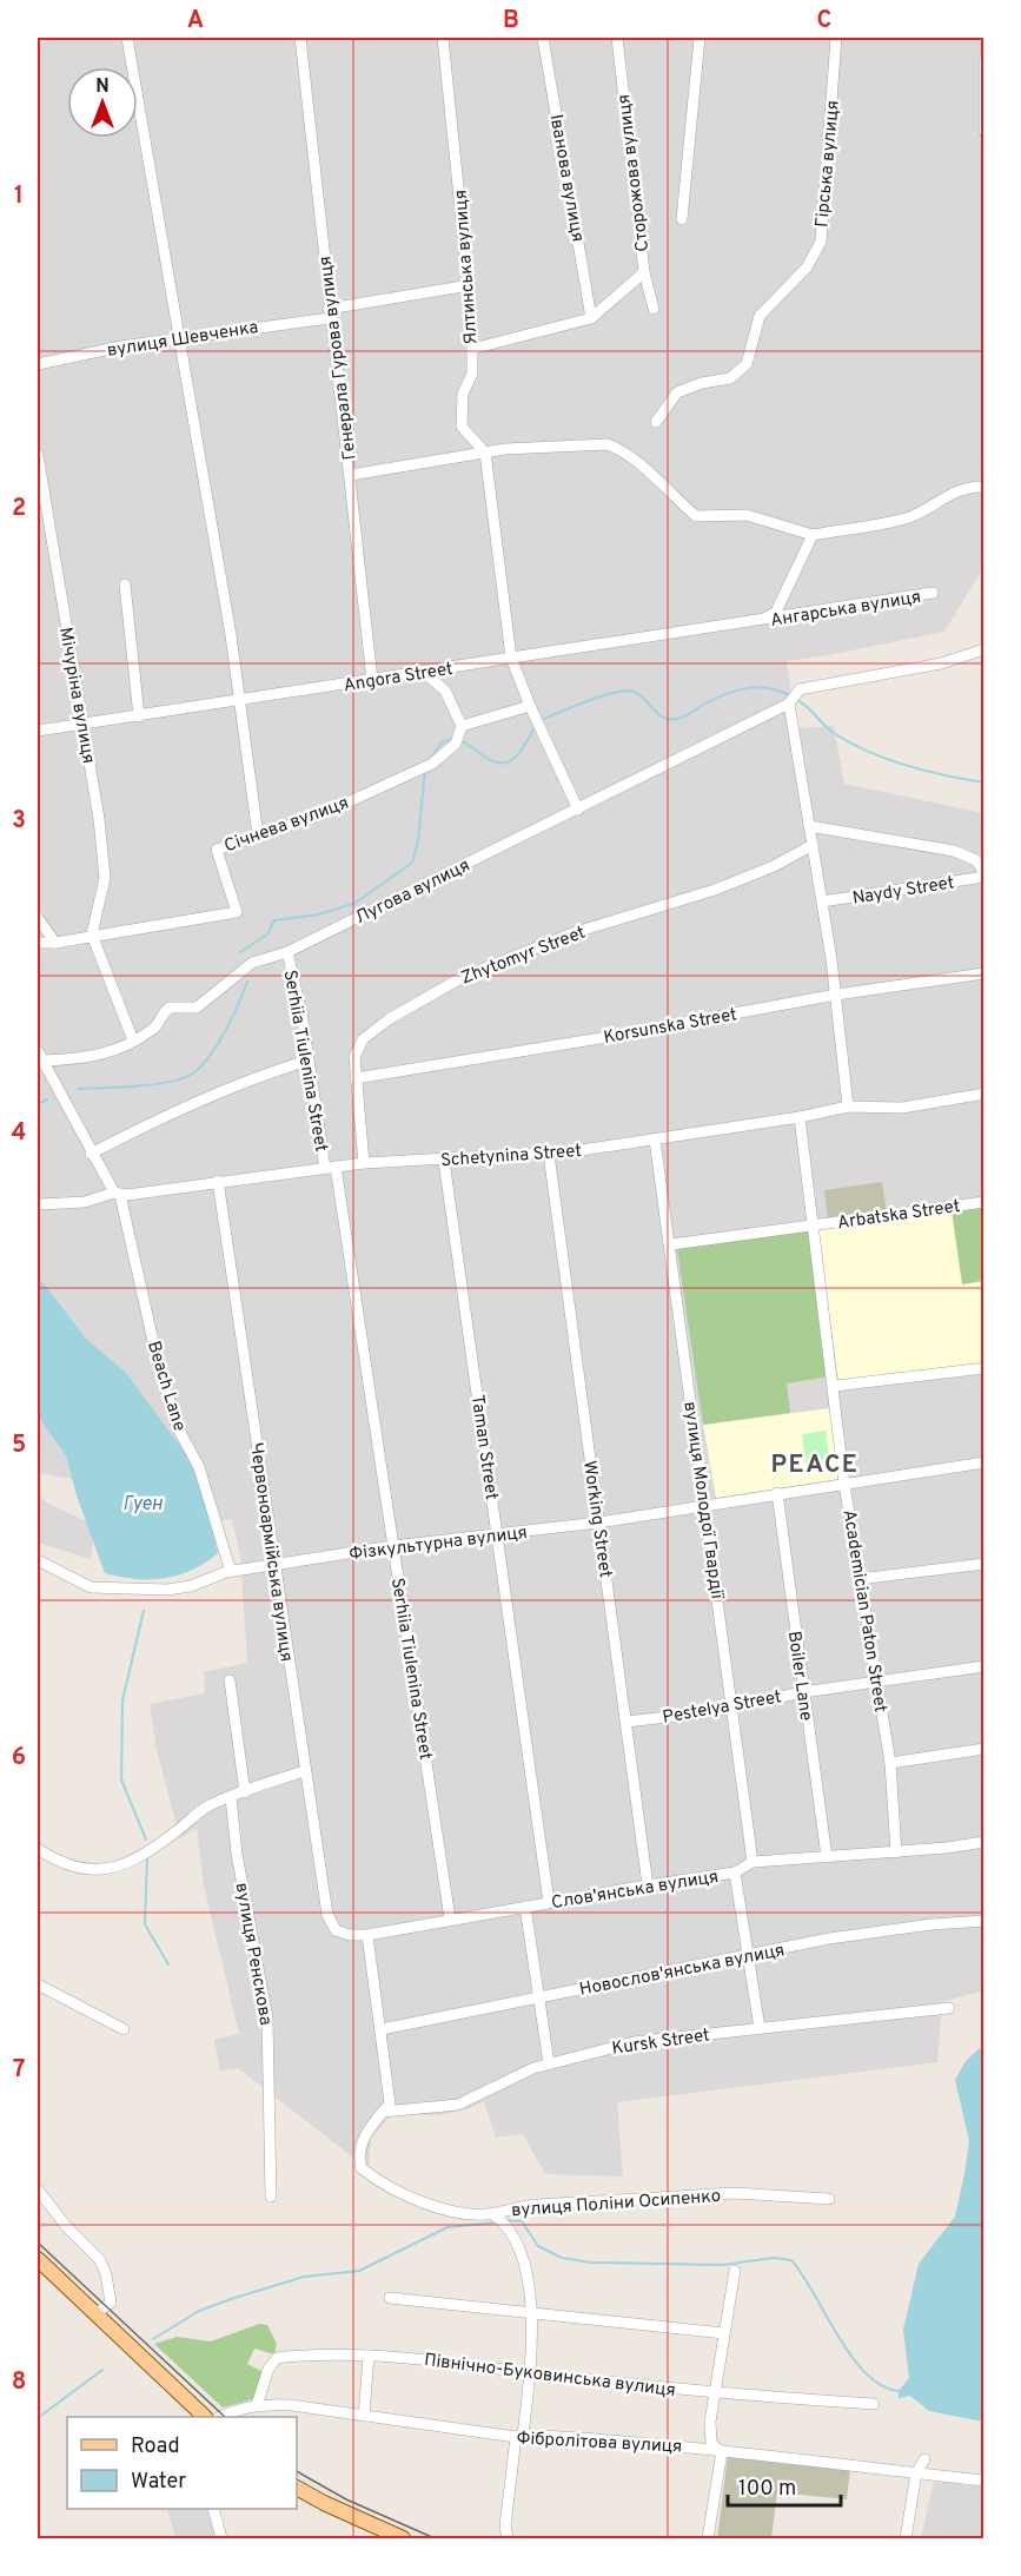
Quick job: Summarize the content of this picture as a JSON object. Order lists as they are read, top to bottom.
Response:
{
  "streets": {
    "street": [
      "Гірська вулиця",
      "Сторожова вулиця",
      "Іванова вулиця",
      "Ялтинська вулиця",
      "вулиця Шевченка",
      "Генерала Гурова вулиця",
      "Ангарська вулиця",
      "Angora Street",
      "Мічуріна вулиця",
      "Січнева вулиця",
      "Naydy Street",
      "Лугова вулиця",
      "Zhytomyr Street",
      "Korsunska Street",
      "Serhiia Tiulenina Street",
      "Schetynina Street",
      "Arbatska Street",
      "Beach Lane",
      "Taman Street",
      "вулиця Молодої Гвардії",
      "Working Street",
      "Фізкультурна вулиця",
      "Червоноармійська вулиця",
      "Academician Paton Street",
      "Boiler Lane",
      "Pestelya Street",
      "Слов'янська вулиця",
      "вулиця Ренскова",
      "Новослов'янська вулиця",
      "Kursk Street",
      "вулиця Поліни Осипенко",
      "Північно-Буковинська вулиця",
      "Фібролітова вулиця"
    ]
  },
  "crossings": [
    ["Ялтинська вулиця", "вулиця Шевченка"],
    ["вулиця Шевченка", "Генерала Гурова вулиця"],
    ["Генерала Гурова вулиця", "Angora Street"],
    ["Ангарська вулиця", "Angora Street"],
    ["Angora Street", "Мічуріна вулиця"],
    ["Мічуріна вулиця", "Січнева вулиця"],
    ["Лугова вулиця", "Serhiia Tiulenina Street"],
    ["Лугова вулиця", "Beach Lane"],
    ["Zhytomyr Street", "Korsunska Street"],
    ["Zhytomyr Street", "Schetynina Street"],
    ["Serhiia Tiulenina Street", "Schetynina Street"],
    ["Serhiia Tiulenina Street", "Фізкультурна вулиця"],
    ["Serhiia Tiulenina Street", "Слов'янська вулиця"],
    ["Schetynina Street", "Beach Lane"],
    ["Schetynina Street", "Taman Street"],
    ["Schetynina Street", "вулиця Молодої Гвардії"],
    ["Schetynina Street", "Working Street"],
    ["Schetynina Street", "Червоноармійська вулиця"],
    ["Schetynina Street", "Academician Paton Street"],
    ["Arbatska Street", "вулиця Молодої Гвардії"],
    ["Arbatska Street", "Academician Paton Street"],
    ["Beach Lane", "Фізкультурна вулиця"],
    ["Taman Street", "Фізкультурна вулиця"],
    ["Taman Street", "Слов'янська вулиця"],
    ["вулиця Молодої Гвардії", "Фізкультурна вулиця"],
    ["вулиця Молодої Гвардії", "Pestelya Street"],
    ["вулиця Молодої Гвардії", "Слов'янська вулиця"],
    ["Working Street", "Фізкультурна вулиця"],
    ["Working Street", "Pestelya Street"],
    ["Working Street", "Слов'янська вулиця"],
    ["Фізкультурна вулиця", "Червоноармійська вулиця"],
    ["Фізкультурна вулиця", "Academician Paton Street"],
    ["Фізкультурна вулиця", "Boiler Lane"],
    ["Червоноармійська вулиця", "Слов'янська вулиця"],
    ["Academician Paton Street", "Pestelya Street"],
    ["Academician Paton Street", "Слов'янська вулиця"],
    ["Boiler Lane", "Pestelya Street"],
    ["Boiler Lane", "Слов'янська вулиця"],
    ["Слов'янська вулиця", "вулиця Поліни Осипенко"],
    ["Новослов'янська вулиця", "вулиця Поліни Осипенко"],
    ["Kursk Street", "вулиця Поліни Осипенко"],
    ["Північно-Буковинська вулиця", "Фібролітова вулиця"]
  ],
  "districts": ["PEACE"],
  "water": ["Гуен"],
  "legend": ["Road", "Water"],
  "scale_bar": "100 m",
  "north": "top",
  "grid": {
    "columns": ["A", "B", "C"],
    "rows": [
      "1",
      "2",
      "3",
      "4",
      "5",
      "6",
      "7",
      "8"
    ]
  }
}
